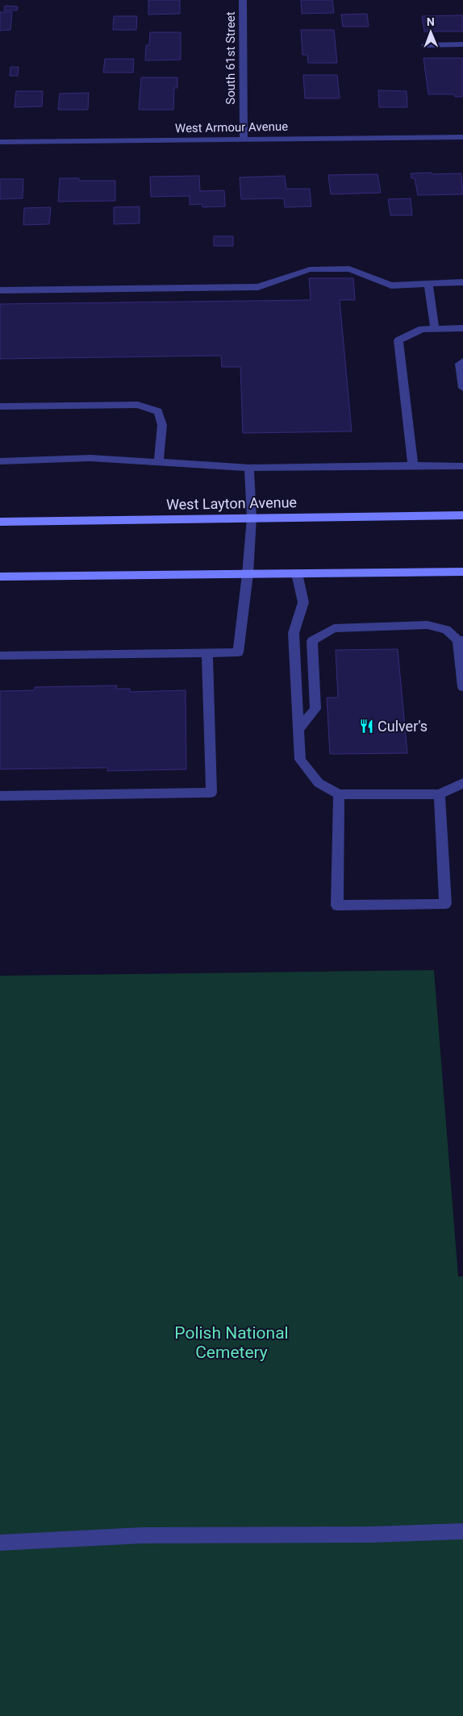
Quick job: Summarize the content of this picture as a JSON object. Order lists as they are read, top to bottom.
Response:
{
  "streets": {
    "main road": ["West Layton Avenue"],
    "street": ["South 61st Street", "West Armour Avenue"]
  },
  "crossings": [
    ["South 61st Street", "West Armour Avenue"]
  ],
  "parks": ["Polish National Cemetery"],
  "places": {
    "restaurant": ["Culver's"]
  },
  "north": "top"
}
